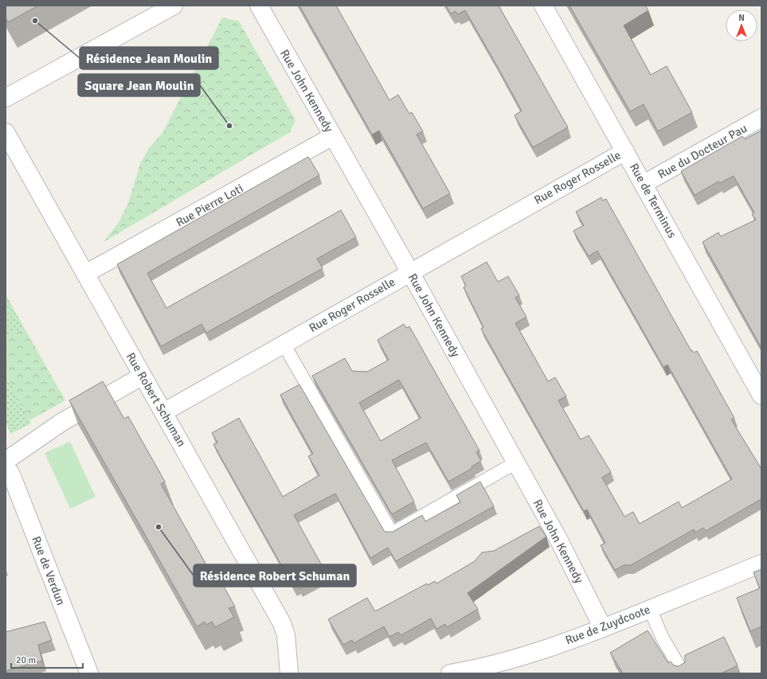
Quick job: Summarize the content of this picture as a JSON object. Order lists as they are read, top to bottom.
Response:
{
  "streets": {
    "street": [
      "Rue John Kennedy",
      "Rue du Docteur Pau",
      "Rue Roger Rosselle",
      "Rue de Terminus",
      "Rue Pierre Loti",
      "Rue Robert Schuman",
      "Rue de Verdun",
      "Rue de Zuydcoote"
    ]
  },
  "crossings": [
    ["Rue John Kennedy", "Rue Roger Rosselle"],
    ["Rue John Kennedy", "Rue Pierre Loti"],
    ["Rue John Kennedy", "Rue de Zuydcoote"],
    ["Rue du Docteur Pau", "Rue de Terminus"],
    ["Rue Roger Rosselle", "Rue de Terminus"],
    ["Rue Roger Rosselle", "Rue Robert Schuman"],
    ["Rue Pierre Loti", "Rue Robert Schuman"]
  ],
  "places": ["Résidence Jean Moulin", "Square Jean Moulin", "Résidence Robert Schuman"],
  "scale_bar": "20 m",
  "north": "top"
}
